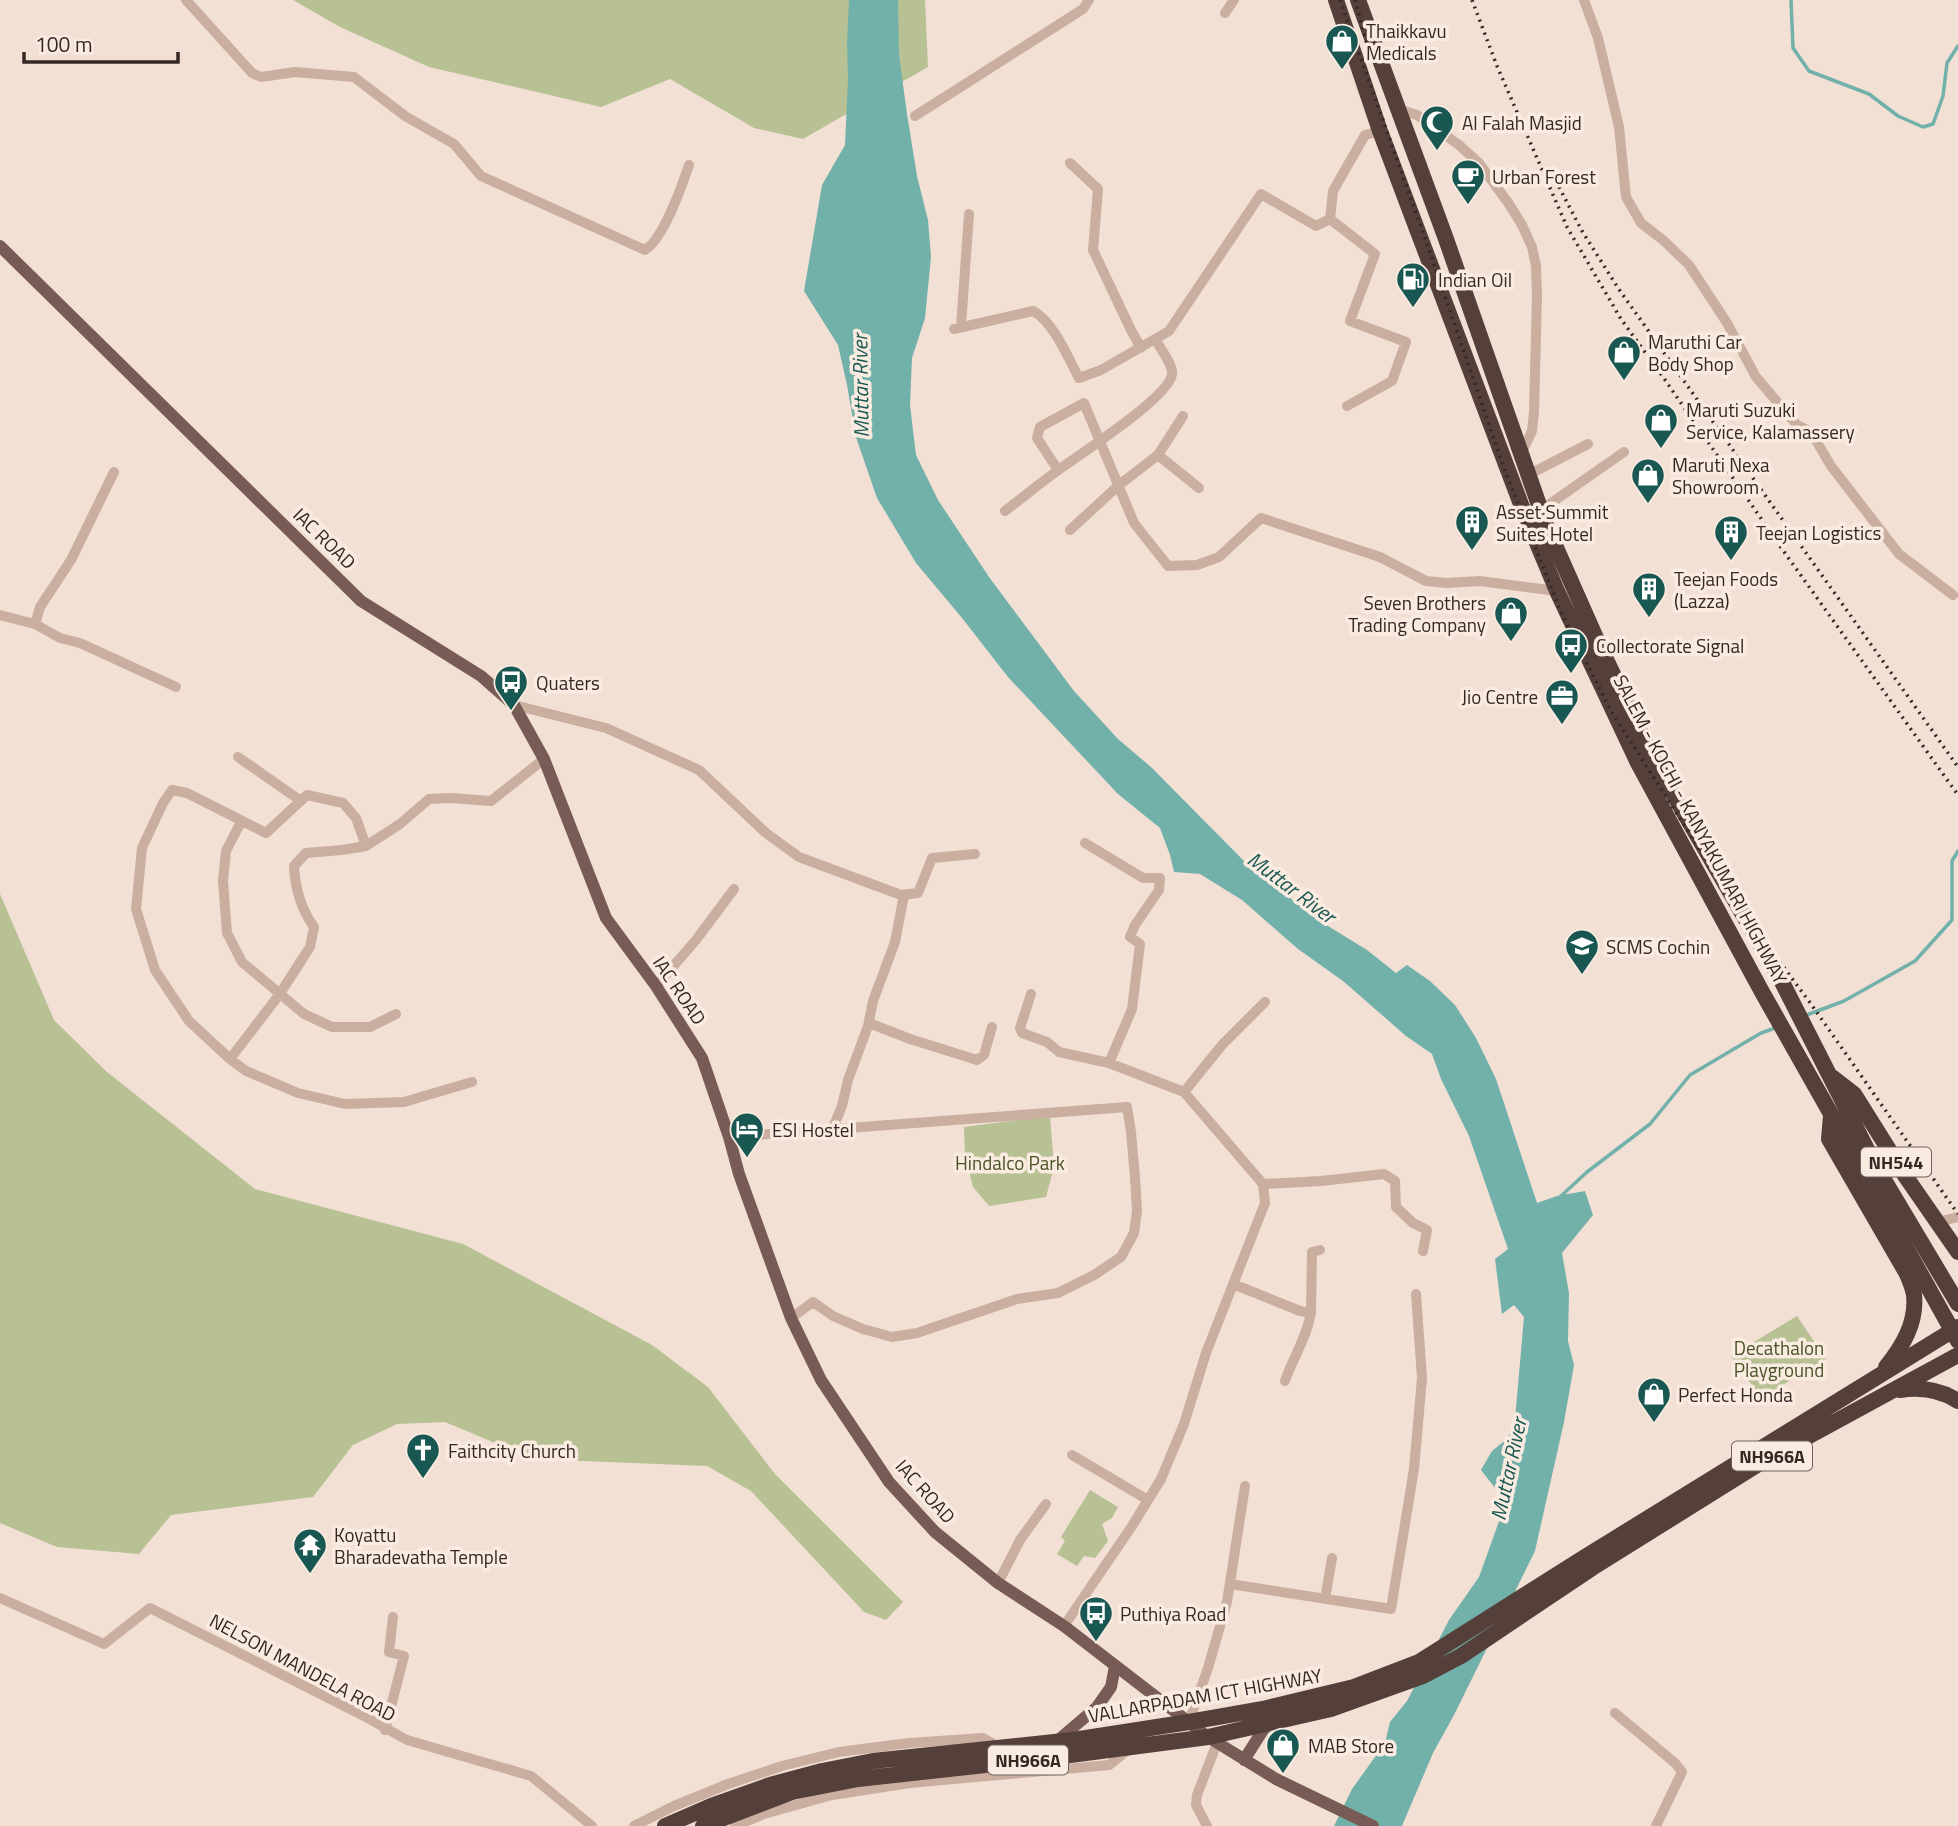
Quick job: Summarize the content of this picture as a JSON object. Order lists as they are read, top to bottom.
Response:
{
  "streets": {
    "highway": [
      "SALEM - KOCHI - KANYAKUMARI HIGHWAY",
      "NH544",
      "NH966A",
      "VALLARPADAM ICT HIGHWAY"
    ],
    "main road": ["IAC ROAD"],
    "street": ["NELSON MANDELA ROAD"]
  },
  "crossings": [
    ["IAC ROAD", "VALLARPADAM ICT HIGHWAY"],
    ["SALEM - KOCHI - KANYAKUMARI HIGHWAY", "NH544"]
  ],
  "water": ["Muttar River"],
  "parks": ["Hindalco Park", "Decathalon Playground"],
  "places": {
    "shop": [
      "Thaikkavu Medicals",
      "Maruthi Car Body Shop",
      "Maruti Suzuki Service, Kalamassery",
      "Maruti Nexa Showroom",
      "Seven Brothers Trading Company",
      "Perfect Honda",
      "MAB Store"
    ],
    "mosque": ["Al Falah Masjid"],
    "cafe": ["Urban Forest"],
    "fuel station": ["Indian Oil"],
    "building": ["Asset Summit Suites Hotel", "Teejan Logistics", "Teejan Foods (Lazza)"],
    "bus stop": ["Collectorate Signal", "Quaters", "Puthiya Road"],
    "office": ["Jio Centre"],
    "school or university": ["SCMS Cochin"],
    "hotel": ["ESI Hostel"],
    "church": ["Faithcity Church"],
    "temple": ["Koyattu Bharadevatha Temple"]
  },
  "scale_bar": "100 m"
}
